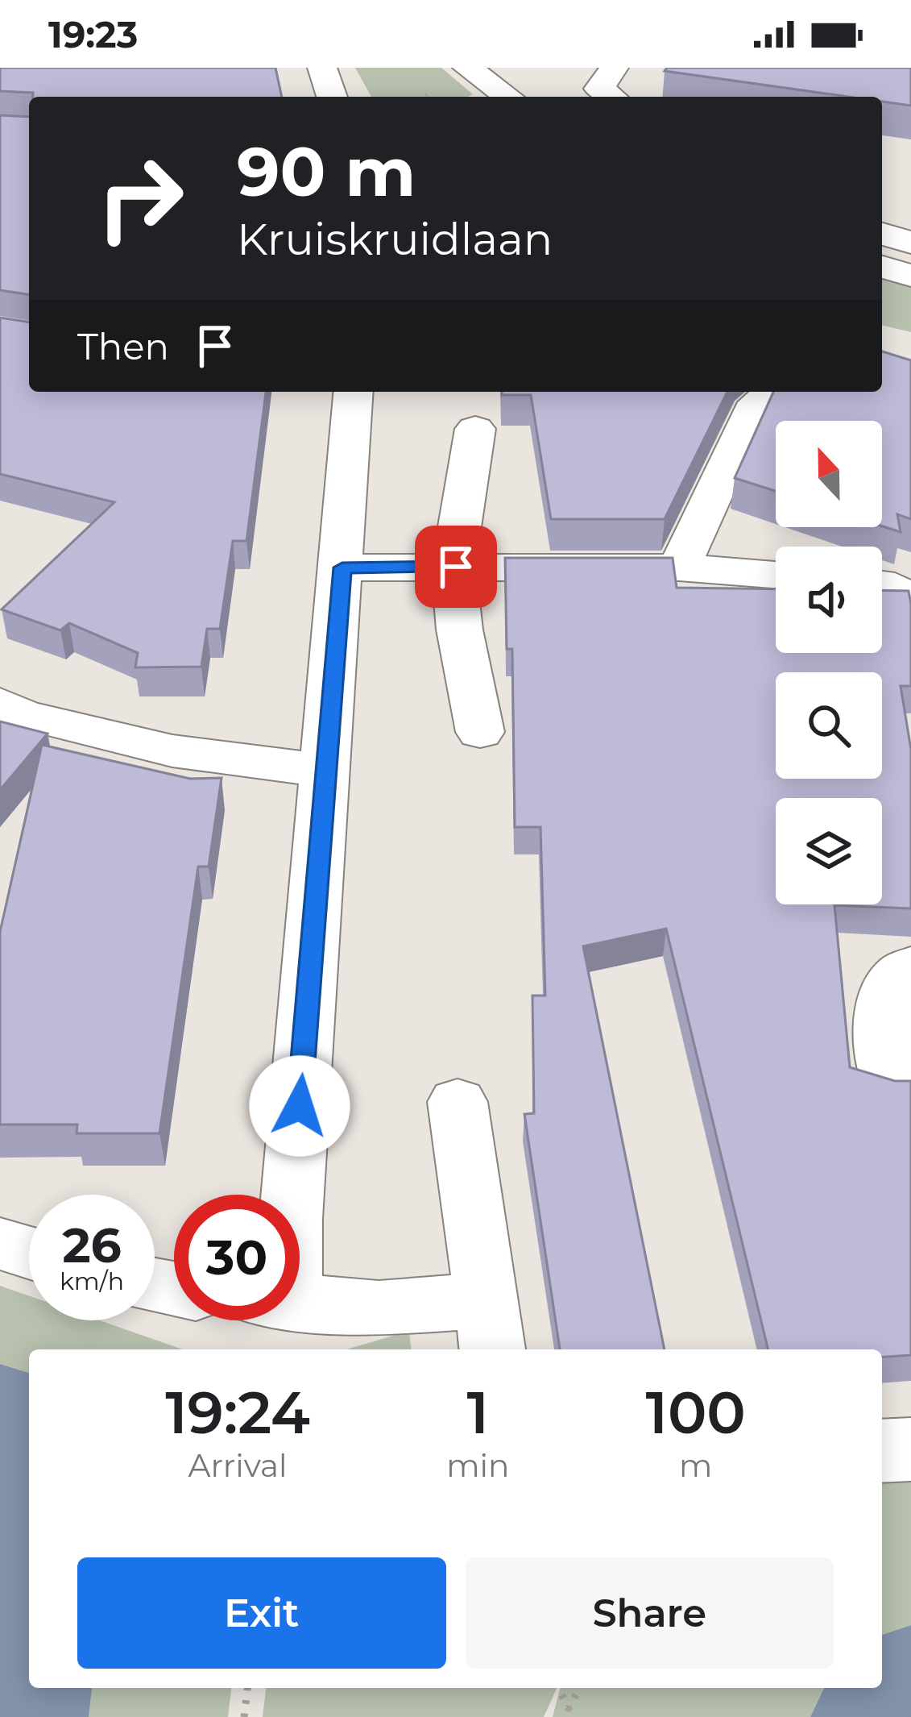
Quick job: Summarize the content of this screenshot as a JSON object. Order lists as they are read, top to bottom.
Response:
{
  "north": "top",
  "page": {
    "status": "19:23",
    "turn": ["90 m", "Kruiskruidlaan"],
    "then": "Then",
    "speed": "26 km/h",
    "limit": "30",
    "eta": [
      "19:24",
      "Arrival",
      "1",
      "min",
      "100",
      "m"
    ],
    "buttons": ["Exit", "Share"]
  }
}
